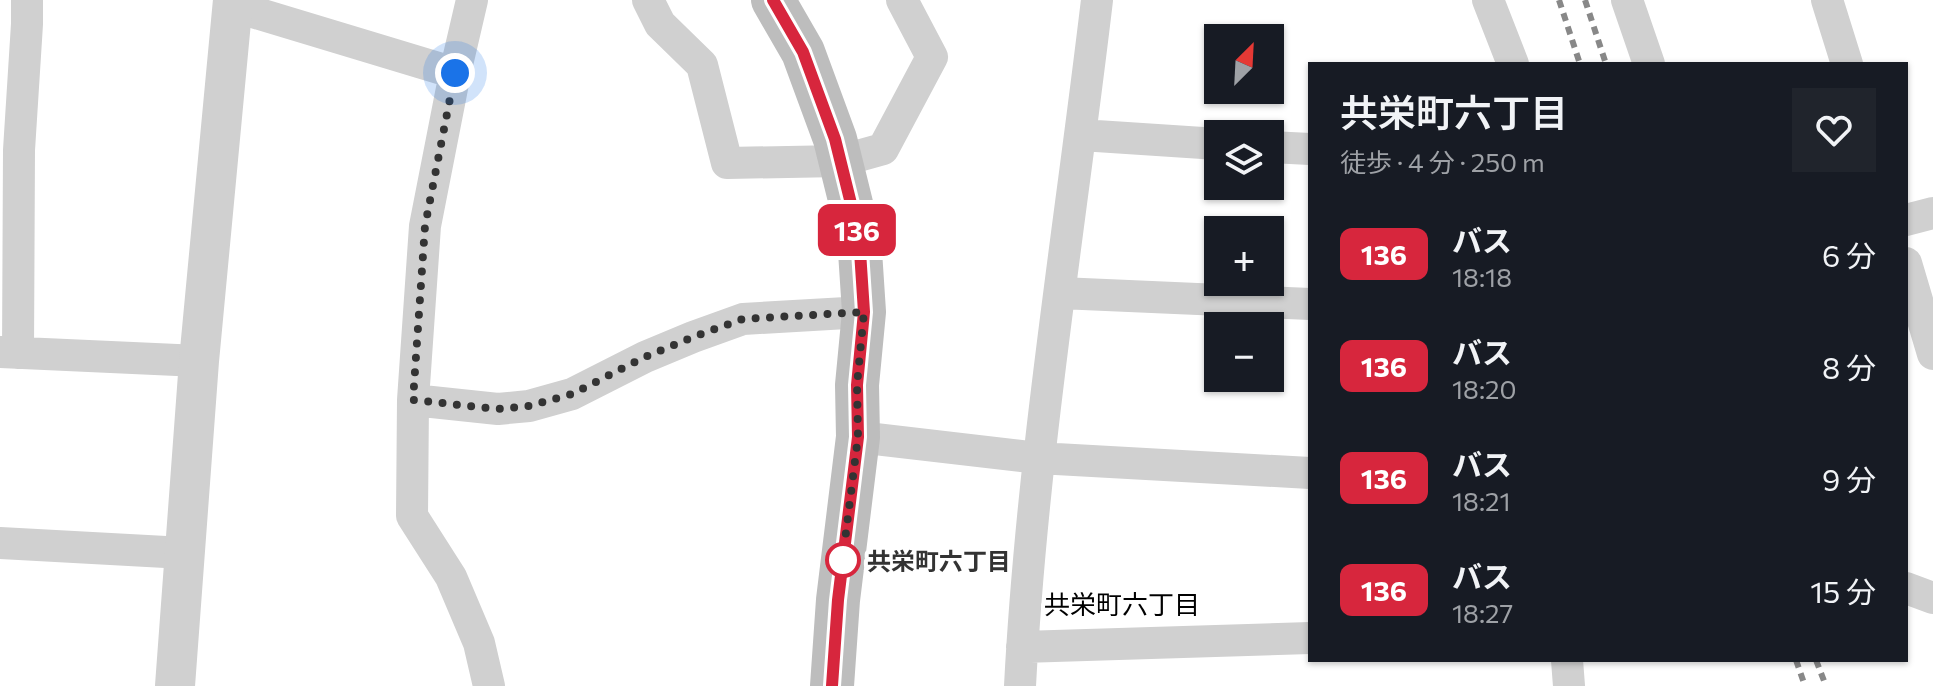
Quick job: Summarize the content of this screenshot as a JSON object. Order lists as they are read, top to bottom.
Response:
{
  "districts": ["共栄町六丁目"],
  "places": ["共栄町六丁目"],
  "lines": ["bus line 136"],
  "north": "top right",
  "page": {
    "on_map": "136",
    "map_buttons": ["+", "−"],
    "heading": ["共栄町六丁目", "徒歩 · 4 分 · 250 m"],
    "list": [
      {
        "mark": "136",
        "name": "バス",
        "note": "18:18",
        "value": "6 分"
      },
      {
        "mark": "136",
        "name": "バス",
        "note": "18:20",
        "value": "8 分"
      },
      {
        "mark": "136",
        "name": "バス",
        "note": "18:21",
        "value": "9 分"
      },
      {
        "mark": "136",
        "name": "バス",
        "note": "18:27",
        "value": "15 分"
      }
    ]
  }
}
